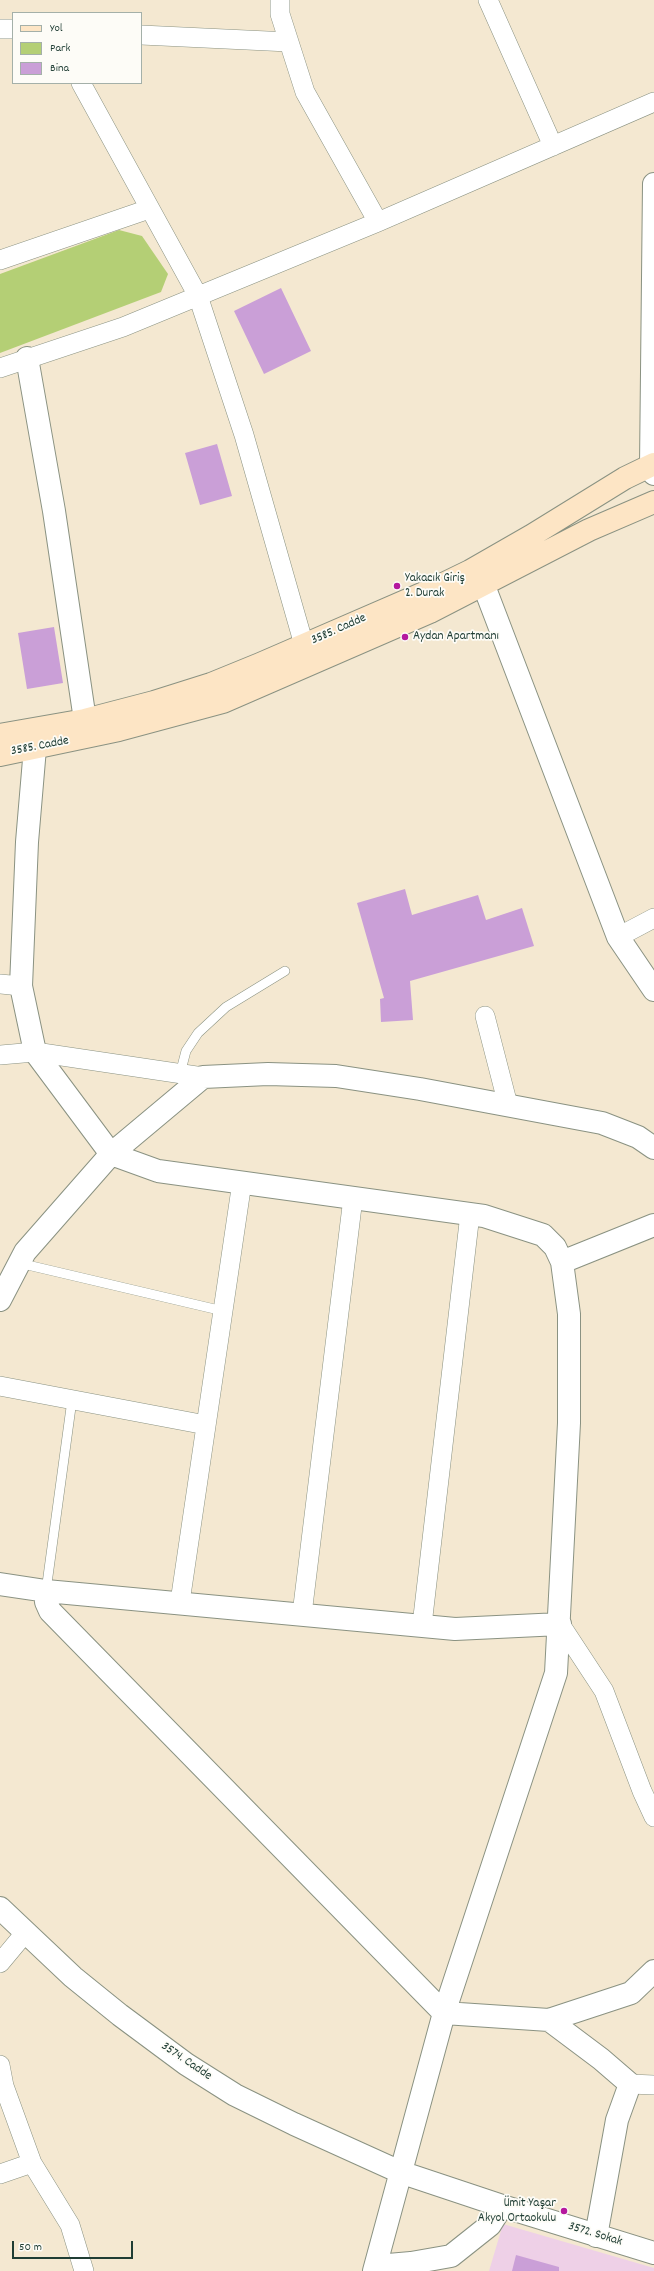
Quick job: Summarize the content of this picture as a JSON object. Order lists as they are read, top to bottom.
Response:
{
  "streets": {
    "main road": ["3585. Cadde"],
    "street": ["3574. Cadde", "3572. Sokak"]
  },
  "crossings": [
    ["3574. Cadde", "3572. Sokak"]
  ],
  "places": ["Yakacık Giriş 2. Durak", "Aydan Apartmanı", "Ümit Yaşar Akyol Ortaokulu"],
  "legend": ["Yol", "Park", "Bina"],
  "scale_bar": "50 m"
}
